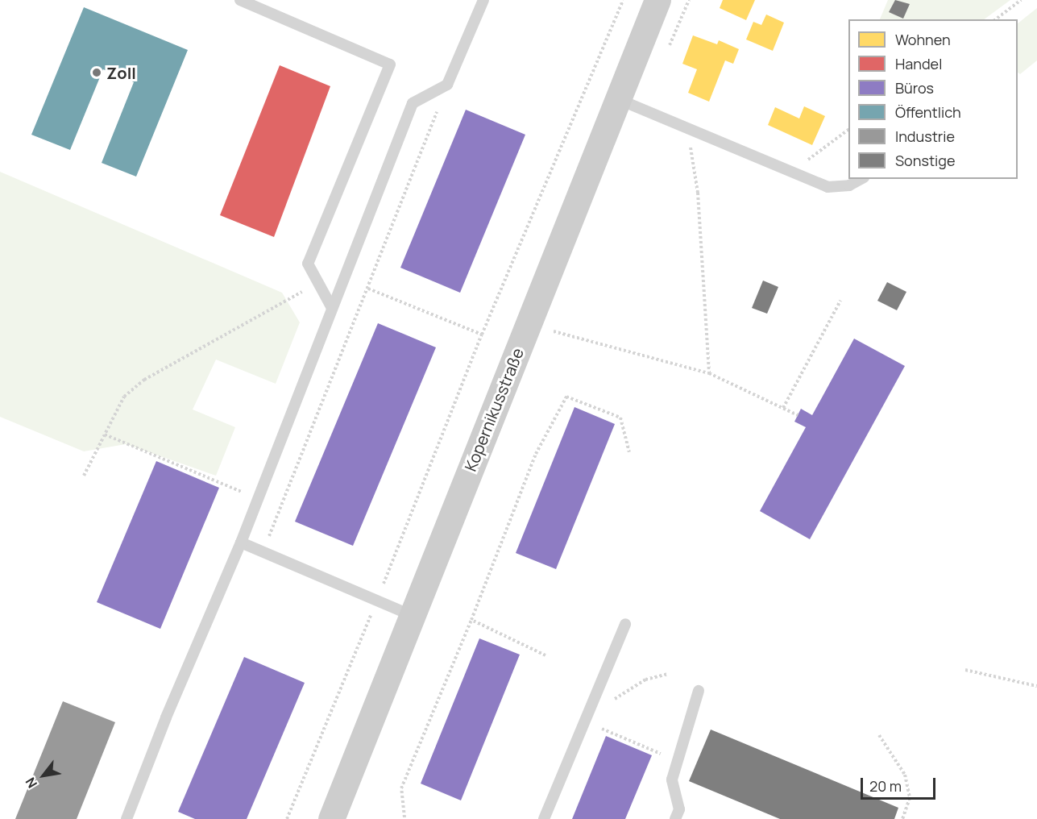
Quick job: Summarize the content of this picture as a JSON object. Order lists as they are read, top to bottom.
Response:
{
  "streets": {
    "main road": ["Kopernikusstraße"]
  },
  "places": ["Zoll"],
  "legend": [
    "Wohnen",
    "Handel",
    "Büros",
    "Öffentlich",
    "Industrie",
    "Sonstige"
  ],
  "scale_bar": "20 m",
  "north": "bottom left"
}
